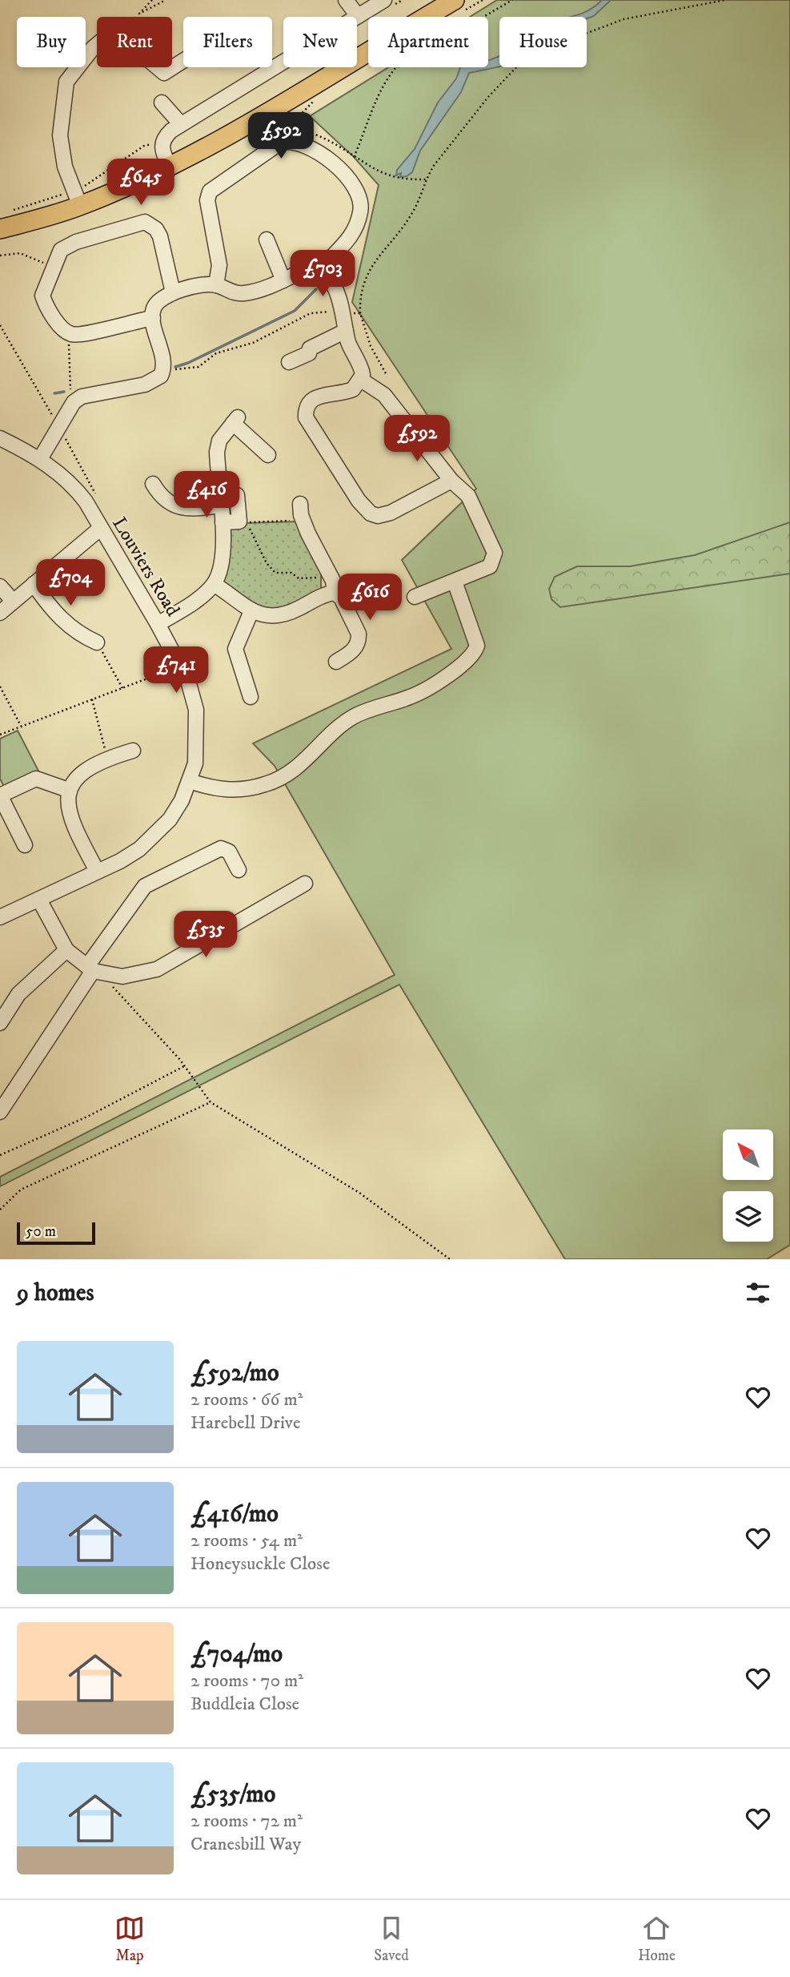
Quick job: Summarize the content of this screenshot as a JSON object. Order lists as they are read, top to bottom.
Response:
{
  "streets": {
    "street": ["Louviers Road"]
  },
  "scale_bar": "50 m",
  "north": "top left",
  "page": {
    "chip": [
      "Buy",
      "Rent",
      "Filters",
      "New",
      "Apartment",
      "House"
    ],
    "price": [
      "£592",
      "£645",
      "£703",
      "£592",
      "£416",
      "£704",
      "£616",
      "£741",
      "£535"
    ],
    "scale": "50 m",
    "heading": "9 homes",
    "list": [
      {
        "name": "£592/mo",
        "note": "2 rooms · 66 m² · Harebell Drive"
      },
      {
        "name": "£416/mo",
        "note": "2 rooms · 54 m² · Honeysuckle Close"
      },
      {
        "name": "£704/mo",
        "note": "2 rooms · 70 m² · Buddleia Close"
      },
      {
        "name": "£535/mo",
        "note": "2 rooms · 72 m² · Cranesbill Way"
      }
    ],
    "tabs": ["Map", "Saved", "Home"]
  }
}
